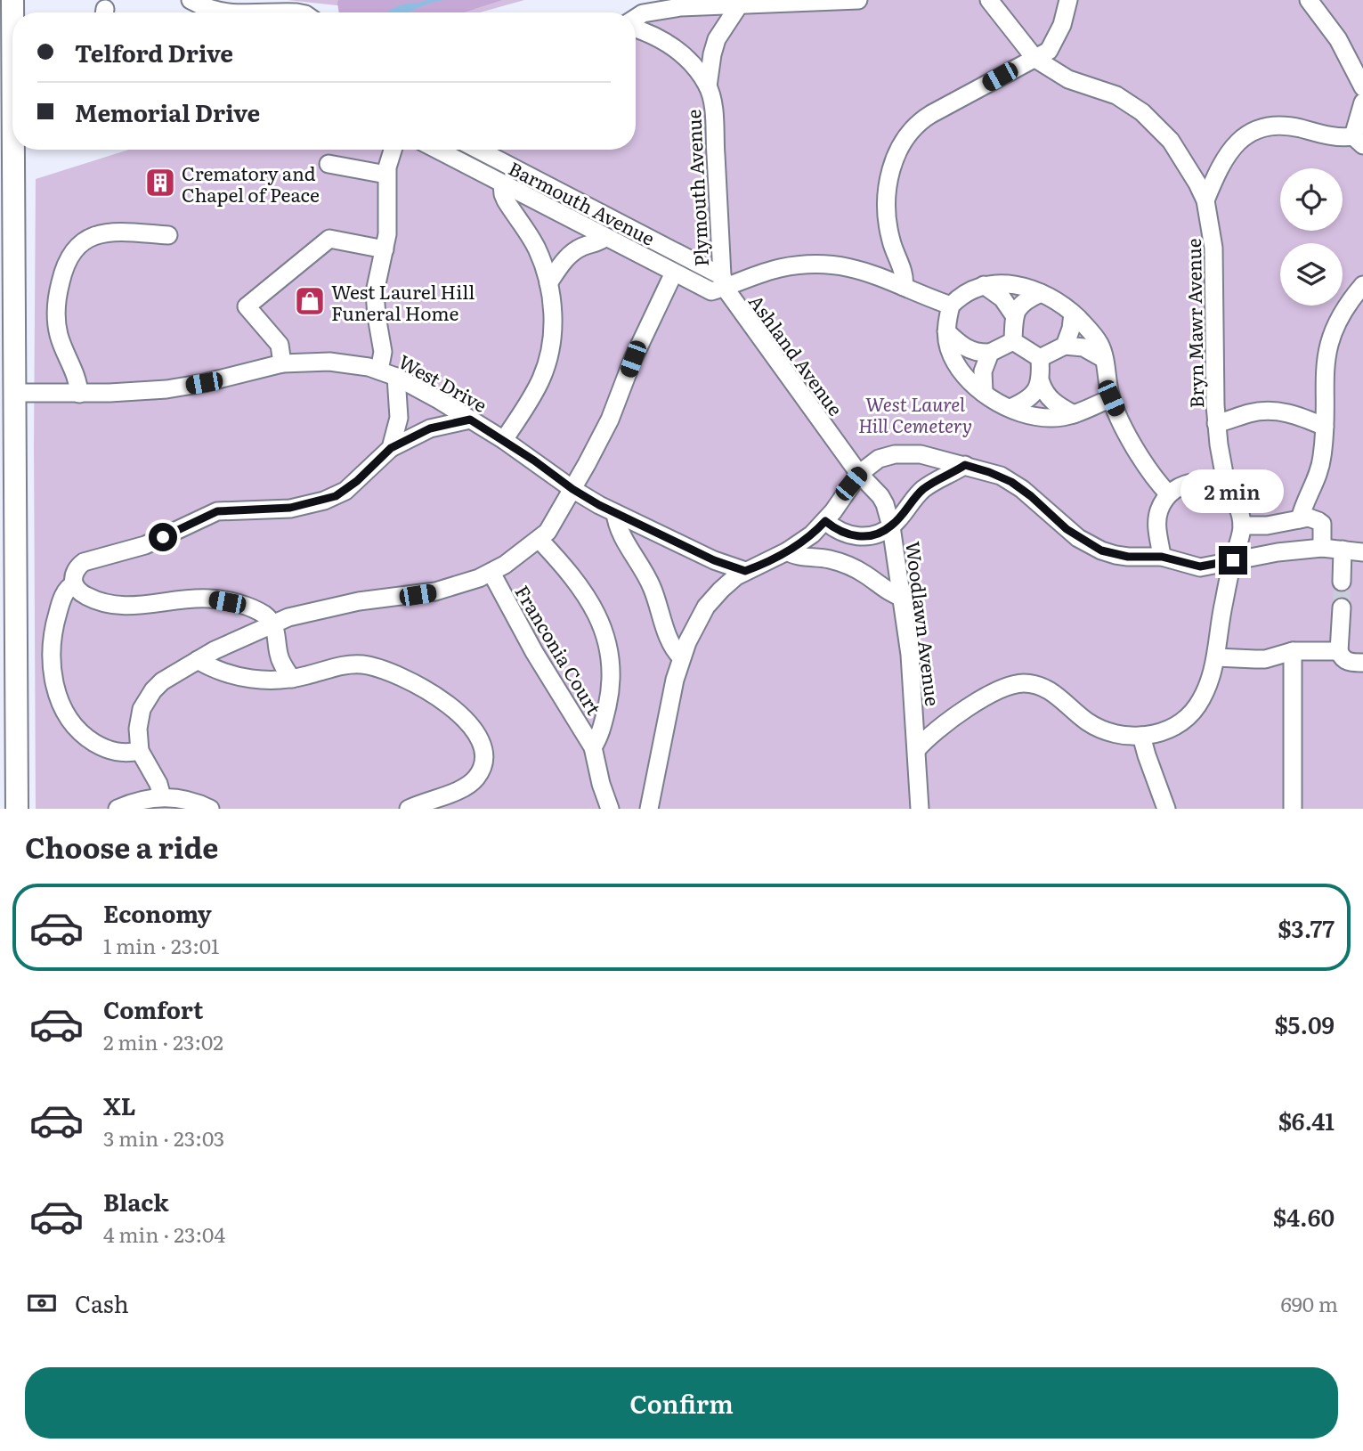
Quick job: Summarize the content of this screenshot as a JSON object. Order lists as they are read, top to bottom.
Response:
{
  "streets": {
    "lane": [
      "Plymouth Avenue",
      "Barmouth Avenue",
      "Bryn Mawr Avenue",
      "Ashland Avenue",
      "West Drive",
      "Woodlawn Avenue",
      "Franconia Court"
    ]
  },
  "crossings": [
    ["Plymouth Avenue", "Barmouth Avenue"],
    ["Plymouth Avenue", "Ashland Avenue"],
    ["Barmouth Avenue", "Ashland Avenue"],
    ["Ashland Avenue", "Woodlawn Avenue"]
  ],
  "parks": ["West Laurel Hill Cemetery"],
  "places": {
    "building": ["Crematory and Chapel of Peace"],
    "shop": ["West Laurel Hill Funeral Home"]
  },
  "page": {
    "banner": ["Telford Drive", "Memorial Drive"],
    "bubble": "2 min",
    "heading": "Choose a ride",
    "list": [
      {
        "name": "Economy",
        "note": "1 min · 23:01",
        "value": "$3.77"
      },
      {
        "name": "Comfort",
        "note": "2 min · 23:02",
        "value": "$5.09"
      },
      {
        "name": "XL",
        "note": "3 min · 23:03",
        "value": "$6.41"
      },
      {
        "name": "Black",
        "note": "4 min · 23:04",
        "value": "$4.60"
      }
    ],
    "pay": ["Cash", "690 m"],
    "buttons": "Confirm"
  }
}
